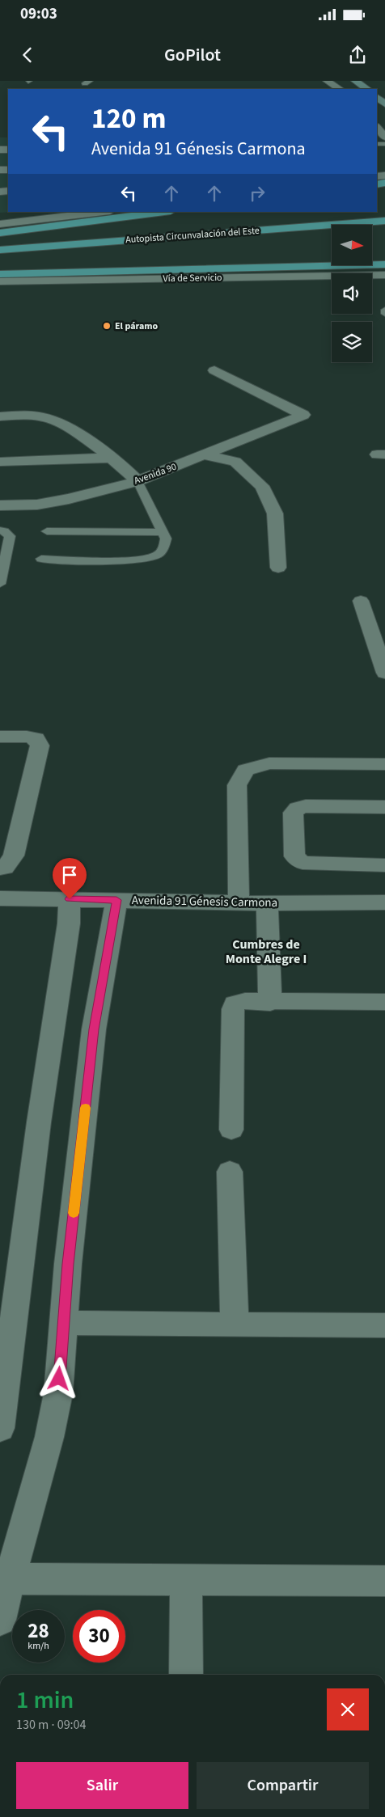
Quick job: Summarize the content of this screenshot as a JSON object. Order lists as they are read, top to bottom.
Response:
{
  "streets": {
    "highway": ["Autopista Circunvalación del Este"],
    "street": ["Vía de Servicio", "Avenida 90", "Avenida 91 Génesis Carmona"]
  },
  "districts": ["Cumbres de Monte Alegre I"],
  "places": ["El páramo"],
  "north": "right",
  "page": {
    "status": "09:03",
    "header": "GoPilot",
    "turn": ["120 m", "Avenida 91 Génesis Carmona"],
    "speed": "28 km/h",
    "limit": "30",
    "heading": ["1 min", "130 m · 09:04"],
    "buttons": ["Salir", "Compartir"]
  }
}
